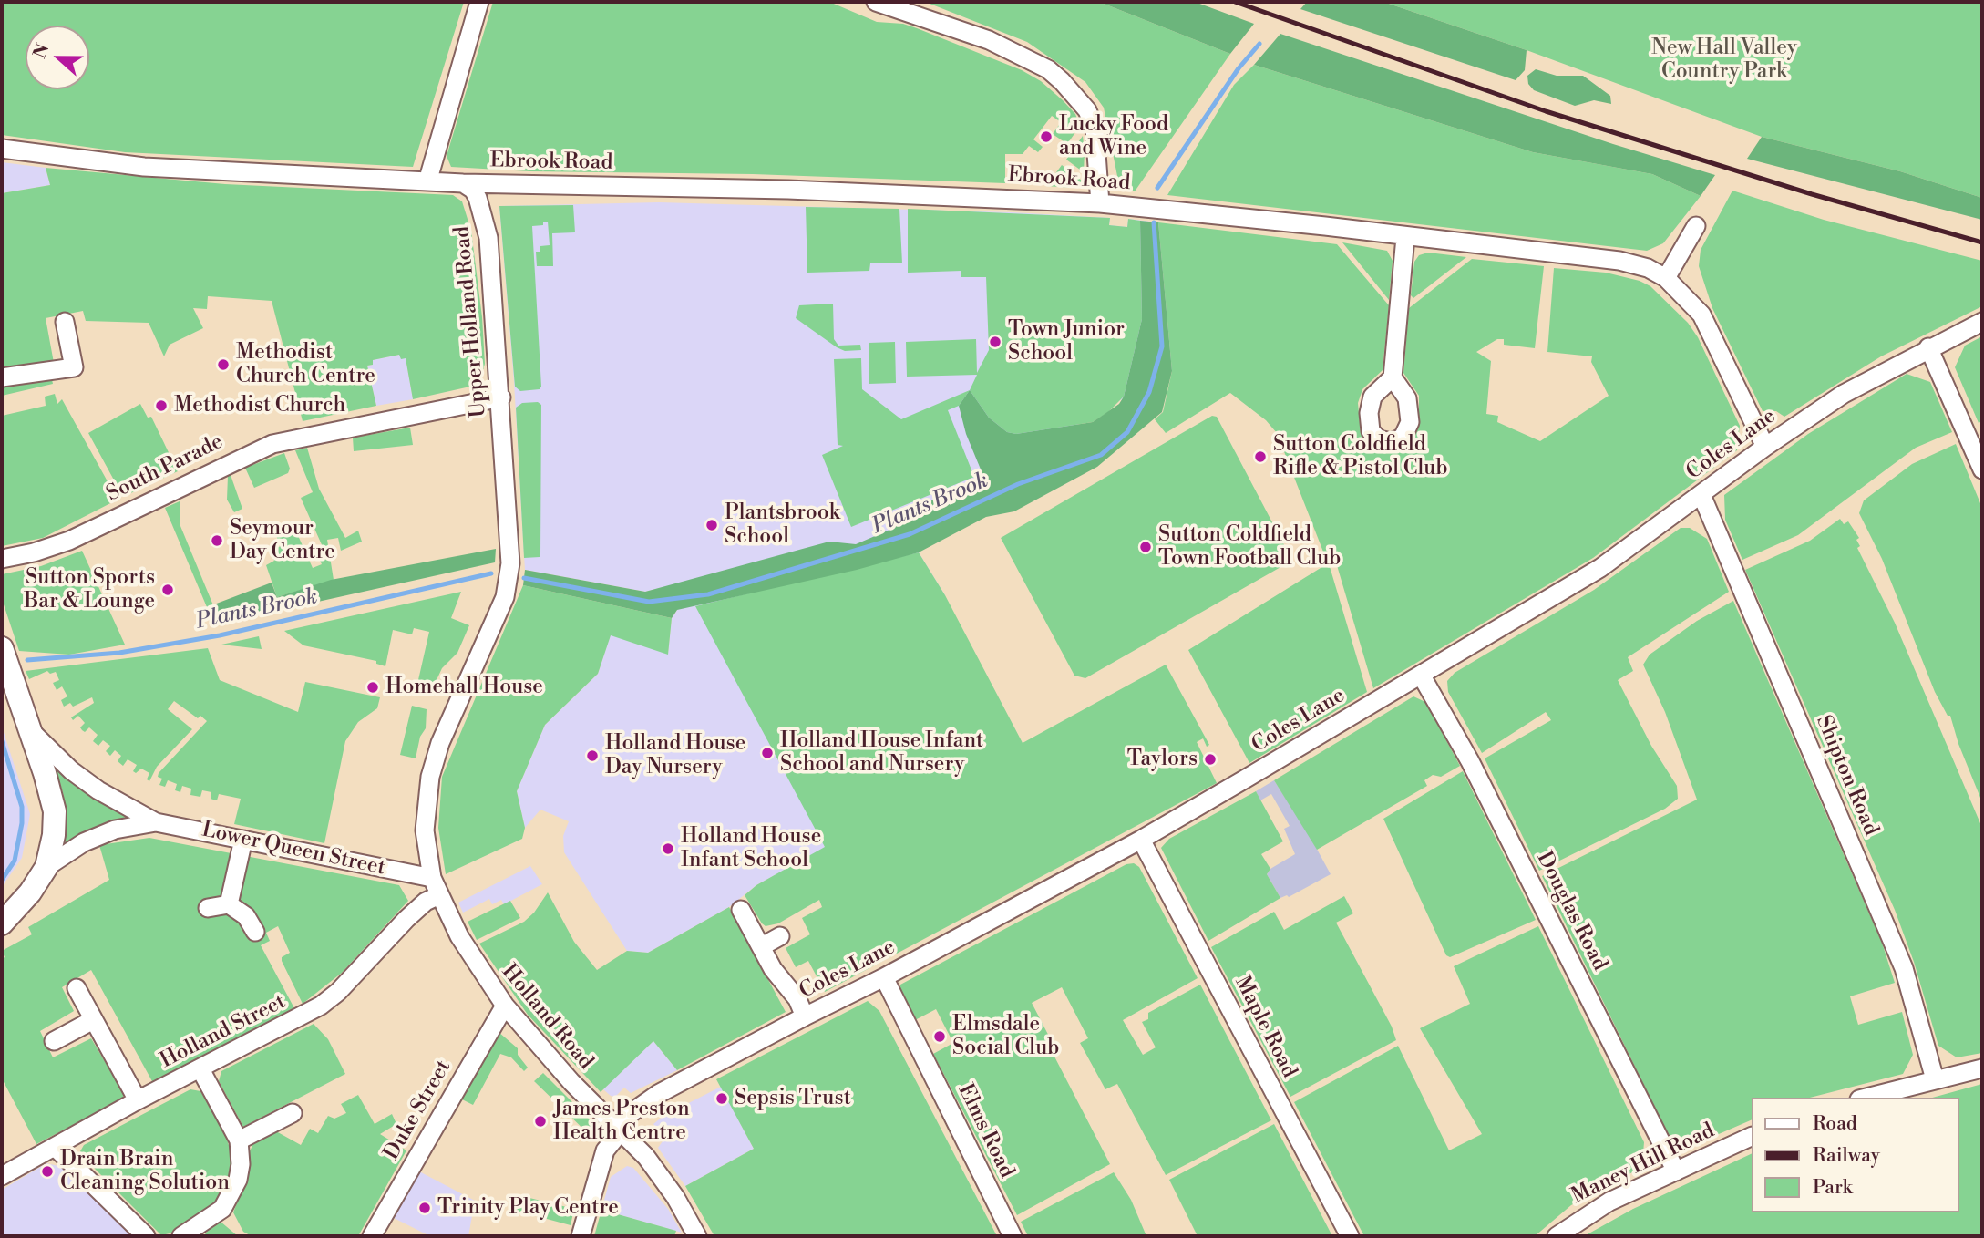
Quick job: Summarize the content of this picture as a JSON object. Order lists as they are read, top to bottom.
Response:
{
  "streets": {
    "main road": ["Lower Queen Street"],
    "street": [
      "Ebrook Road",
      "Upper Holland Road",
      "Coles Lane",
      "South Parade",
      "Shipton Road",
      "Douglas Road",
      "Holland Road",
      "Maple Road",
      "Holland Street",
      "Duke Street",
      "Elms Road",
      "Maney Hill Road"
    ]
  },
  "crossings": [
    ["Ebrook Road", "Upper Holland Road"],
    ["Ebrook Road", "Coles Lane"],
    ["Upper Holland Road", "South Parade"],
    ["Upper Holland Road", "Holland Road"],
    ["Coles Lane", "Shipton Road"],
    ["Coles Lane", "Douglas Road"],
    ["Coles Lane", "Holland Road"],
    ["Coles Lane", "Maple Road"],
    ["Coles Lane", "Elms Road"],
    ["Lower Queen Street", "Holland Road"],
    ["Douglas Road", "Maney Hill Road"],
    ["Holland Road", "Holland Street"],
    ["Holland Road", "Duke Street"]
  ],
  "water": ["Plants Brook"],
  "parks": ["New Hall Valley Country Park"],
  "places": [
    "Lucky Food and Wine",
    "Town Junior School",
    "Methodist Church Centre",
    "Methodist Church",
    "Sutton Coldfield Rifle & Pistol Club",
    "Plantsbrook School",
    "Seymour Day Centre",
    "Sutton Coldfield Town Football Club",
    "Sutton Sports Bar & Lounge",
    "Homehall House",
    "Holland House Infant School and Nursery",
    "Holland House Day Nursery",
    "Taylors",
    "Holland House Infant School",
    "Elmsdale Social Club",
    "Sepsis Trust",
    "James Preston Health Centre",
    "Drain Brain Cleaning Solution",
    "Trinity Play Centre"
  ],
  "legend": ["Road", "Railway", "Park"],
  "north": "left"
}
